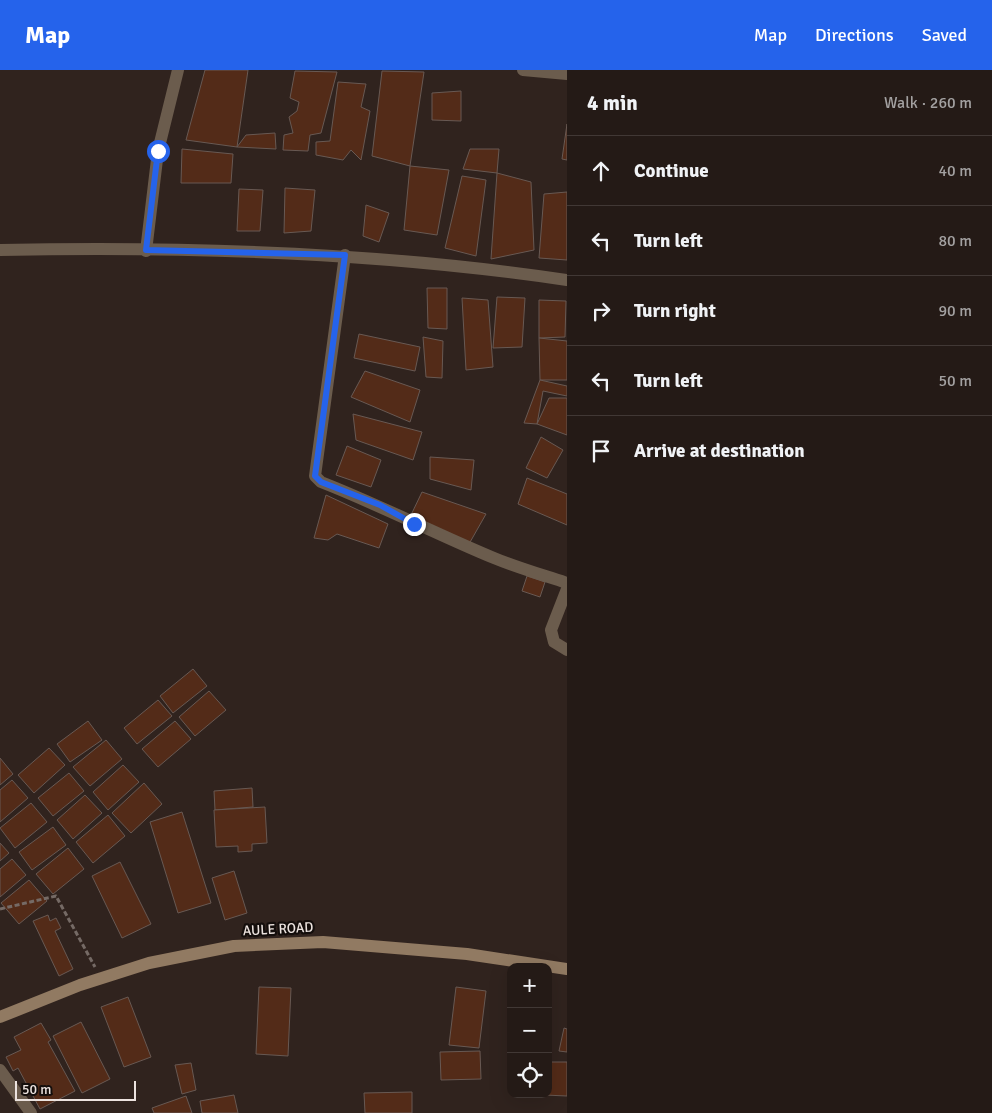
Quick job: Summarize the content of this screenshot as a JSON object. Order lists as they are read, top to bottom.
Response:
{
  "streets": {
    "street": ["AULE ROAD"]
  },
  "scale_bar": "50 m",
  "page": {
    "header": "Map",
    "nav": ["Map", "Directions", "Saved"],
    "heading": ["4 min", "Walk · 260 m"],
    "list": [
      ["Continue", "40 m"],
      ["Turn left", "80 m"],
      ["Turn right", "90 m"],
      ["Turn left", "50 m"],
      "Arrive at destination"
    ],
    "map_buttons": ["+", "−"],
    "scale": "50 m"
  }
}
